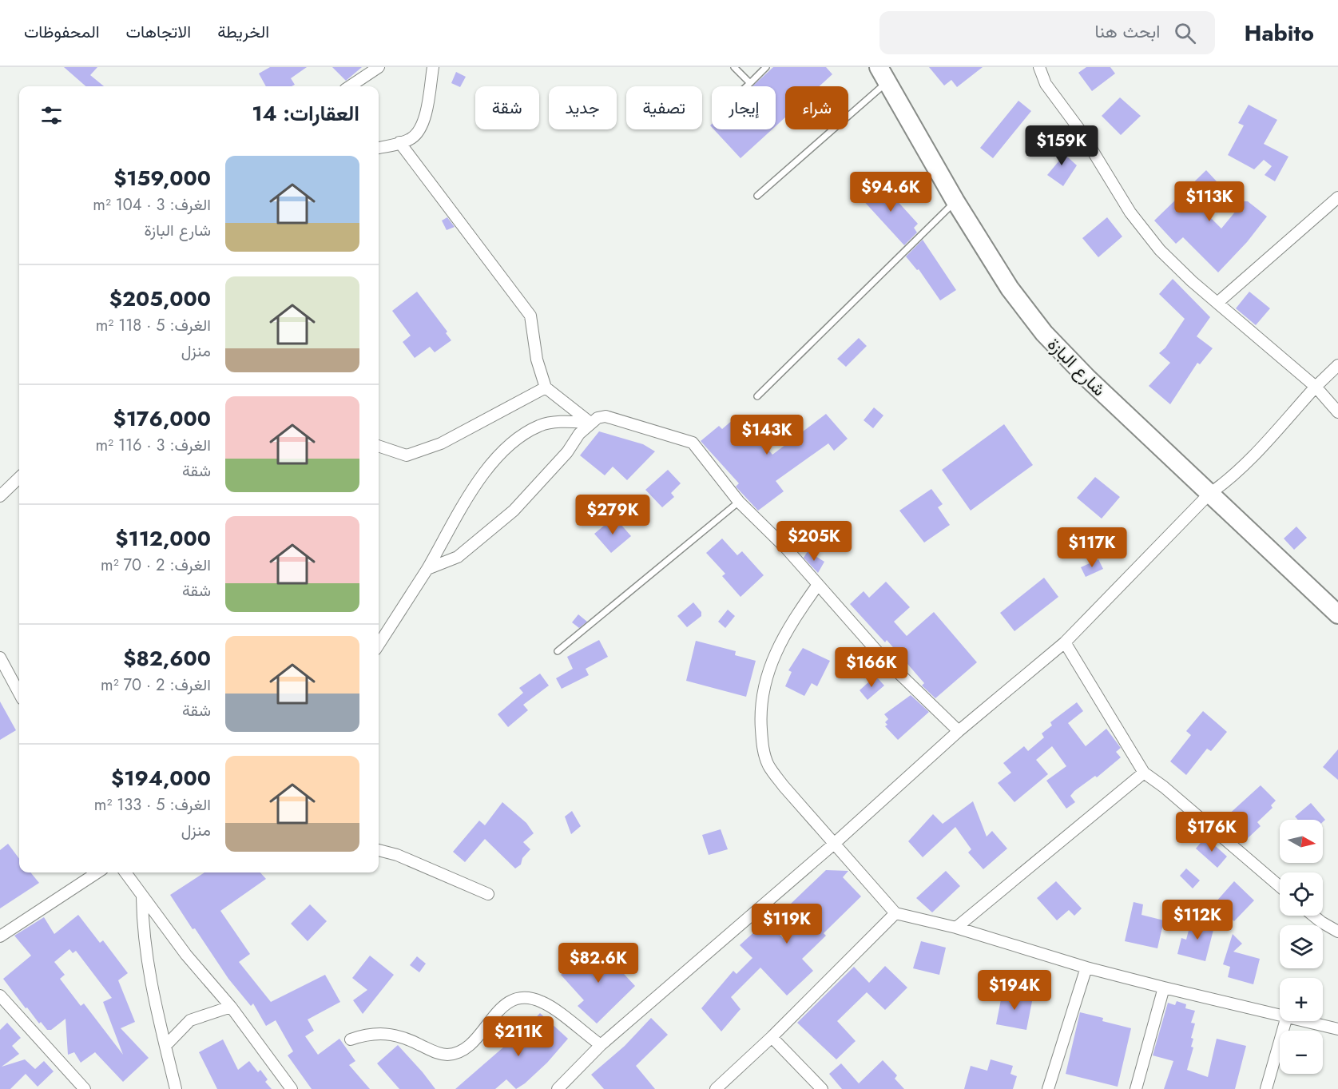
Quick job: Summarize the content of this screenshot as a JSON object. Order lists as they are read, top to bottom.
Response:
{
  "streets": {
    "main road": ["شارع البازة"]
  },
  "north": "right",
  "page": {
    "header": "Habito",
    "search": "ابحث هنا",
    "nav": ["الخريطة", "الاتجاهات", "المحفوظات"],
    "chip": [
      "شراء",
      "إيجار",
      "تصفية",
      "جديد",
      "شقة"
    ],
    "heading": "العقارات: 14",
    "price": [
      "$159K",
      "$94.6K",
      "$113K",
      "$143K",
      "$279K",
      "$205K",
      "$117K",
      "$166K",
      "$176K",
      "$112K",
      "$119K",
      "$82.6K",
      "$194K",
      "$211K"
    ],
    "list": [
      {
        "name": "$159,000",
        "note": "الغرف: 3 · 104 m² · شارع البازة"
      },
      {
        "name": "$205,000",
        "note": "الغرف: 5 · 118 m² · منزل"
      },
      {
        "name": "$176,000",
        "note": "الغرف: 3 · 116 m² · شقة"
      },
      {
        "name": "$112,000",
        "note": "الغرف: 2 · 70 m² · شقة"
      },
      {
        "name": "$82,600",
        "note": "الغرف: 2 · 70 m² · شقة"
      },
      {
        "name": "$194,000",
        "note": "الغرف: 5 · 133 m² · منزل"
      }
    ],
    "map_buttons": ["+", "−"]
  }
}
